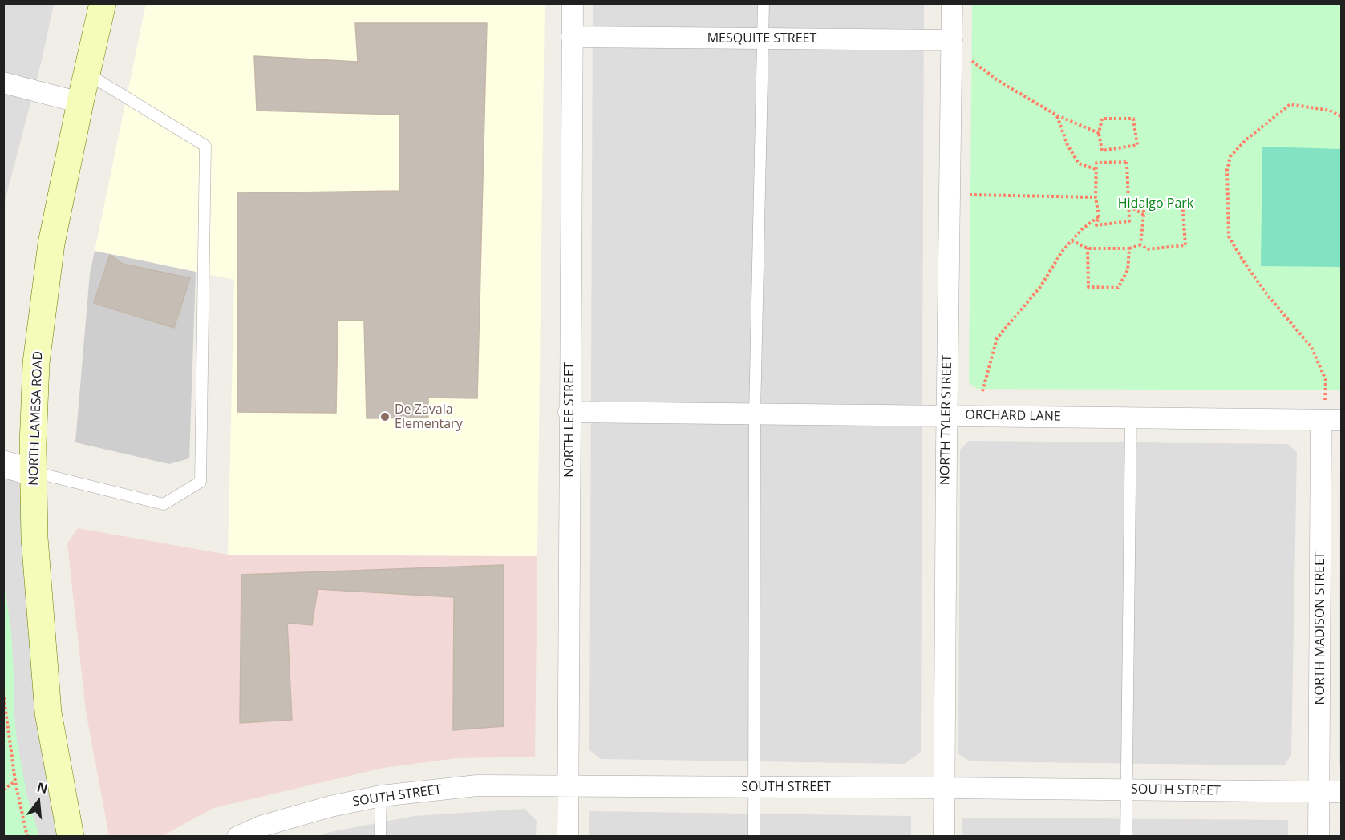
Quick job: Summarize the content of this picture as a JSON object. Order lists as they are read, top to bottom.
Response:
{
  "streets": {
    "main road": ["NORTH LAMESA ROAD"],
    "street": [
      "MESQUITE STREET",
      "ORCHARD LANE",
      "NORTH LEE STREET",
      "NORTH TYLER STREET",
      "NORTH MADISON STREET",
      "SOUTH STREET"
    ]
  },
  "crossings": [
    ["MESQUITE STREET", "NORTH LEE STREET"],
    ["MESQUITE STREET", "NORTH TYLER STREET"],
    ["ORCHARD LANE", "NORTH LEE STREET"],
    ["ORCHARD LANE", "NORTH TYLER STREET"],
    ["ORCHARD LANE", "NORTH MADISON STREET"],
    ["NORTH LEE STREET", "SOUTH STREET"],
    ["NORTH TYLER STREET", "SOUTH STREET"],
    ["NORTH MADISON STREET", "SOUTH STREET"]
  ],
  "parks": ["Hidalgo Park"],
  "places": ["De Zavala Elementary"],
  "north": "top"
}
